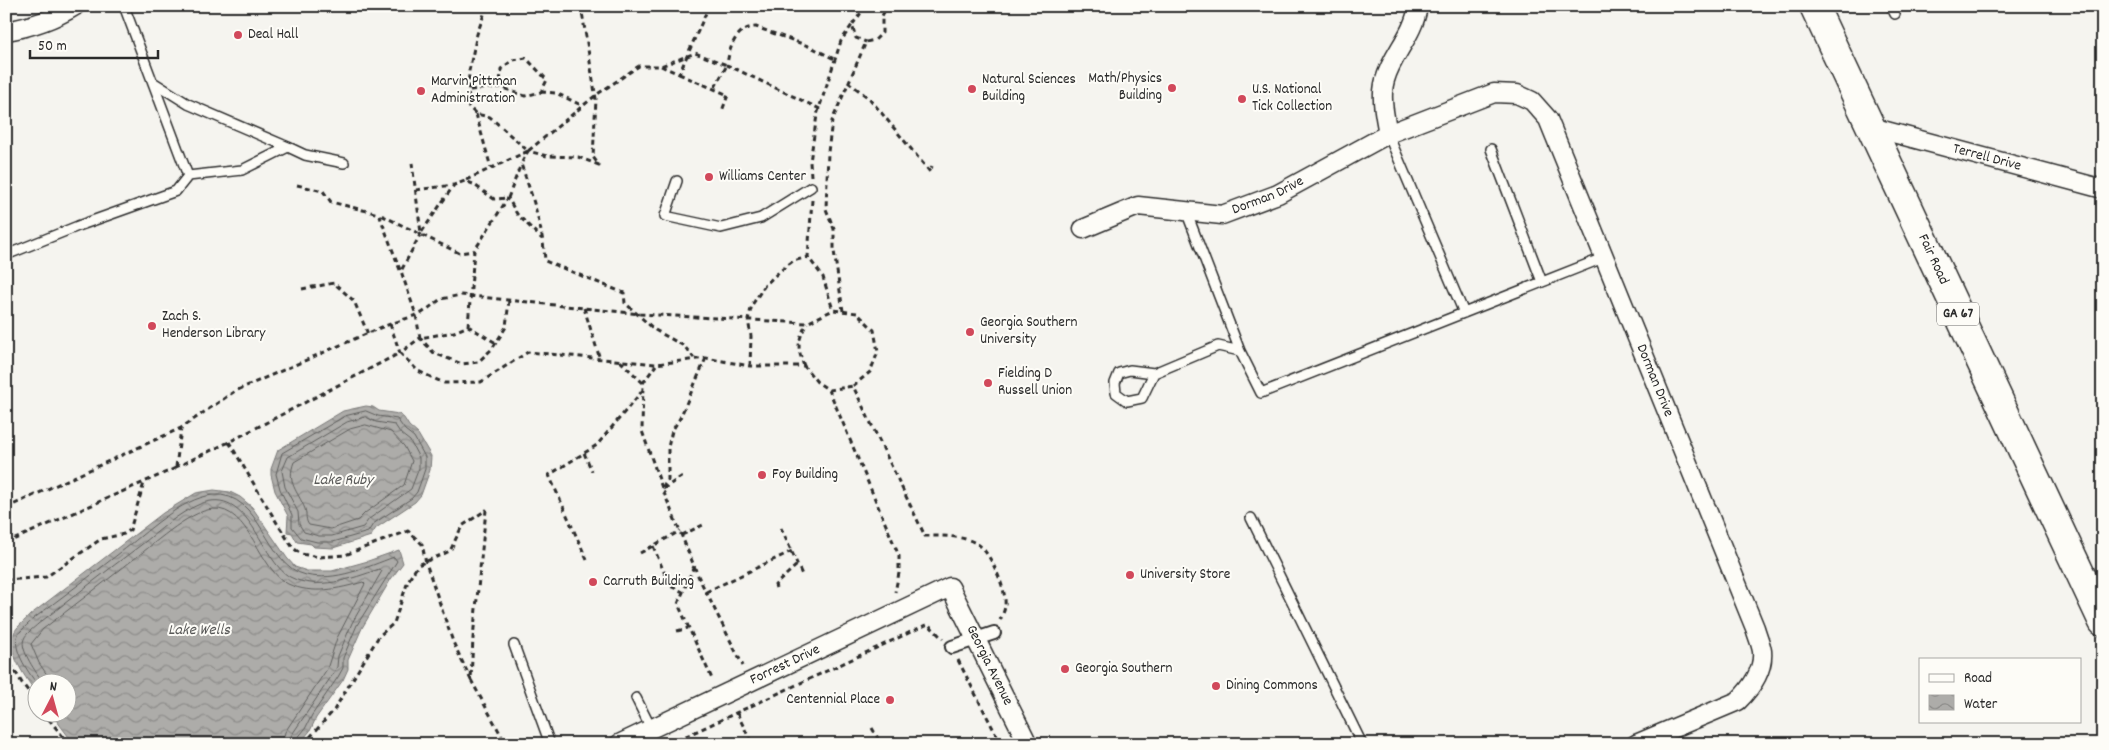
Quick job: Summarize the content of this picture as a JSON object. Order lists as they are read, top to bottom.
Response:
{
  "streets": {
    "main road": ["Fair Road", "GA 67"],
    "street": [
      "Terrell Drive",
      "Dorman Drive",
      "Forrest Drive",
      "Georgia Avenue"
    ]
  },
  "crossings": [
    ["Terrell Drive", "Fair Road"],
    ["Forrest Drive", "Georgia Avenue"]
  ],
  "water": ["Lake Ruby", "Lake Wells"],
  "places": [
    "Deal Hall",
    "Math/Physics Building",
    "Natural Sciences Building",
    "Marvin Pittman Administration",
    "U.S. National Tick Collection",
    "Williams Center",
    "Zach S. Henderson Library",
    "Georgia Southern University",
    "Fielding D Russell Union",
    "Foy Building",
    "University Store",
    "Carruth Building",
    "Georgia Southern",
    "Dining Commons",
    "Centennial Place"
  ],
  "legend": ["Road", "Water"],
  "scale_bar": "50 m",
  "north": "top"
}
